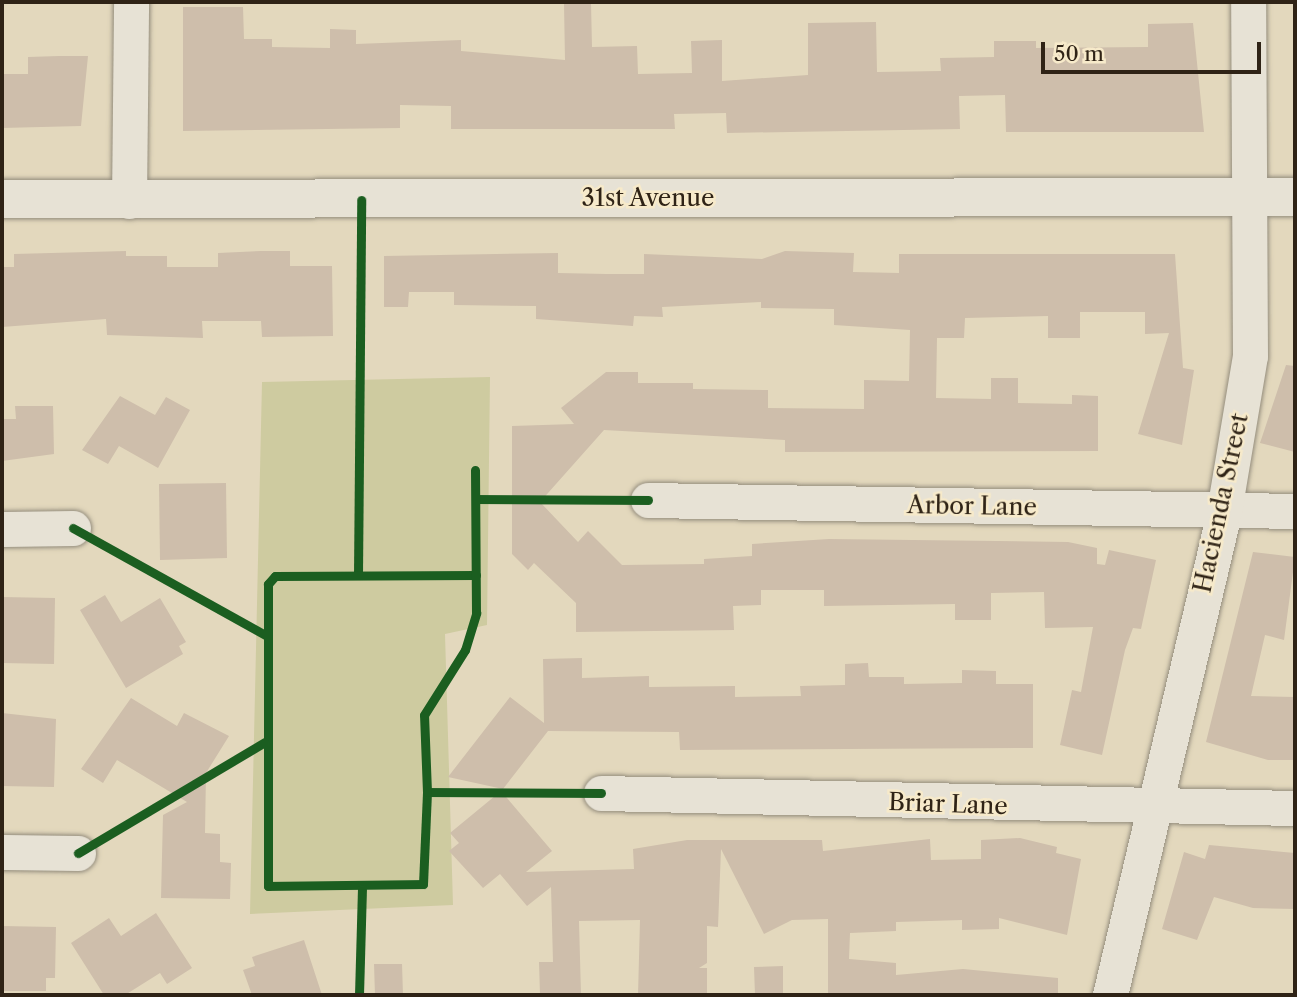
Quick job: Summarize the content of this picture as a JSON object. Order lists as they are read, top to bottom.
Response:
{
  "streets": {
    "street": [
      "31st Avenue",
      "Hacienda Street",
      "Arbor Lane",
      "Briar Lane"
    ]
  },
  "crossings": [
    ["31st Avenue", "Hacienda Street"],
    ["Hacienda Street", "Arbor Lane"],
    ["Hacienda Street", "Briar Lane"]
  ],
  "scale_bar": "50 m"
}
